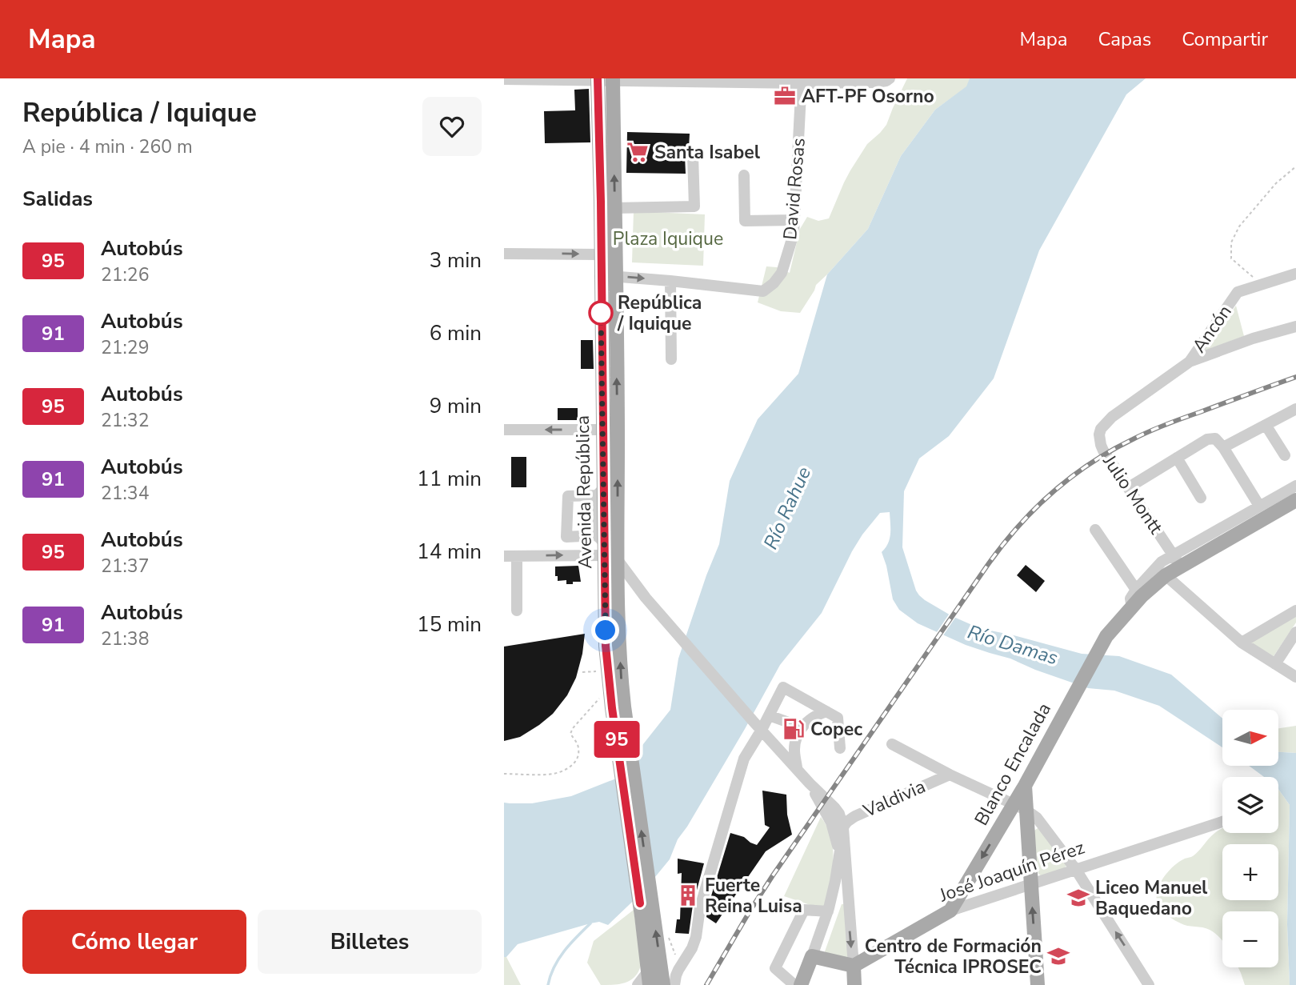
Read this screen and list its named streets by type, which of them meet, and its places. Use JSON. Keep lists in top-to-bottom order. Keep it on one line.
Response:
{"streets":{"main road":["Avenida República","Blanco Encalada","José Joaquín Pérez"],"street":["David Rosas","Ancón","Julio Montt","Valdivia"]},"crossings":[["Ancón","Julio Montt"],["Julio Montt","Blanco Encalada"],["Blanco Encalada","José Joaquín Pérez"]],"water":["Río Rahue","Río Damas"],"parks":["Plaza Iquique"],"places":{"office":["AFT-PF Osorno"],"supermarket":["Santa Isabel"],"other":["República / Iquique"],"fuel station":["Copec"],"building":["Fuerte Reina Luisa"],"school or university":["Liceo Manuel Baquedano","Centro de Formación Técnica IPROSEC"]},"lines":["bus line 95"],"north":"right","page":{"header":"Mapa","nav":["Mapa","Capas","Compartir"],"heading":[["República / Iquique","A pie · 4 min · 260 m"],"Salidas"],"on_map":"95","list":[{"mark":"95","name":"Autobús","note":"21:26","value":"3 min"},{"mark":"91","name":"Autobús","note":"21:29","value":"6 min"},{"mark":"95","name":"Autobús","note":"21:32","value":"9 min"},{"mark":"91","name":"Autobús","note":"21:34","value":"11 min"},{"mark":"95","name":"Autobús","note":"21:37","value":"14 min"},{"mark":"91","name":"Autobús","note":"21:38","value":"15 min"}],"map_buttons":["+","−"],"buttons":["Cómo llegar","Billetes"]}}
